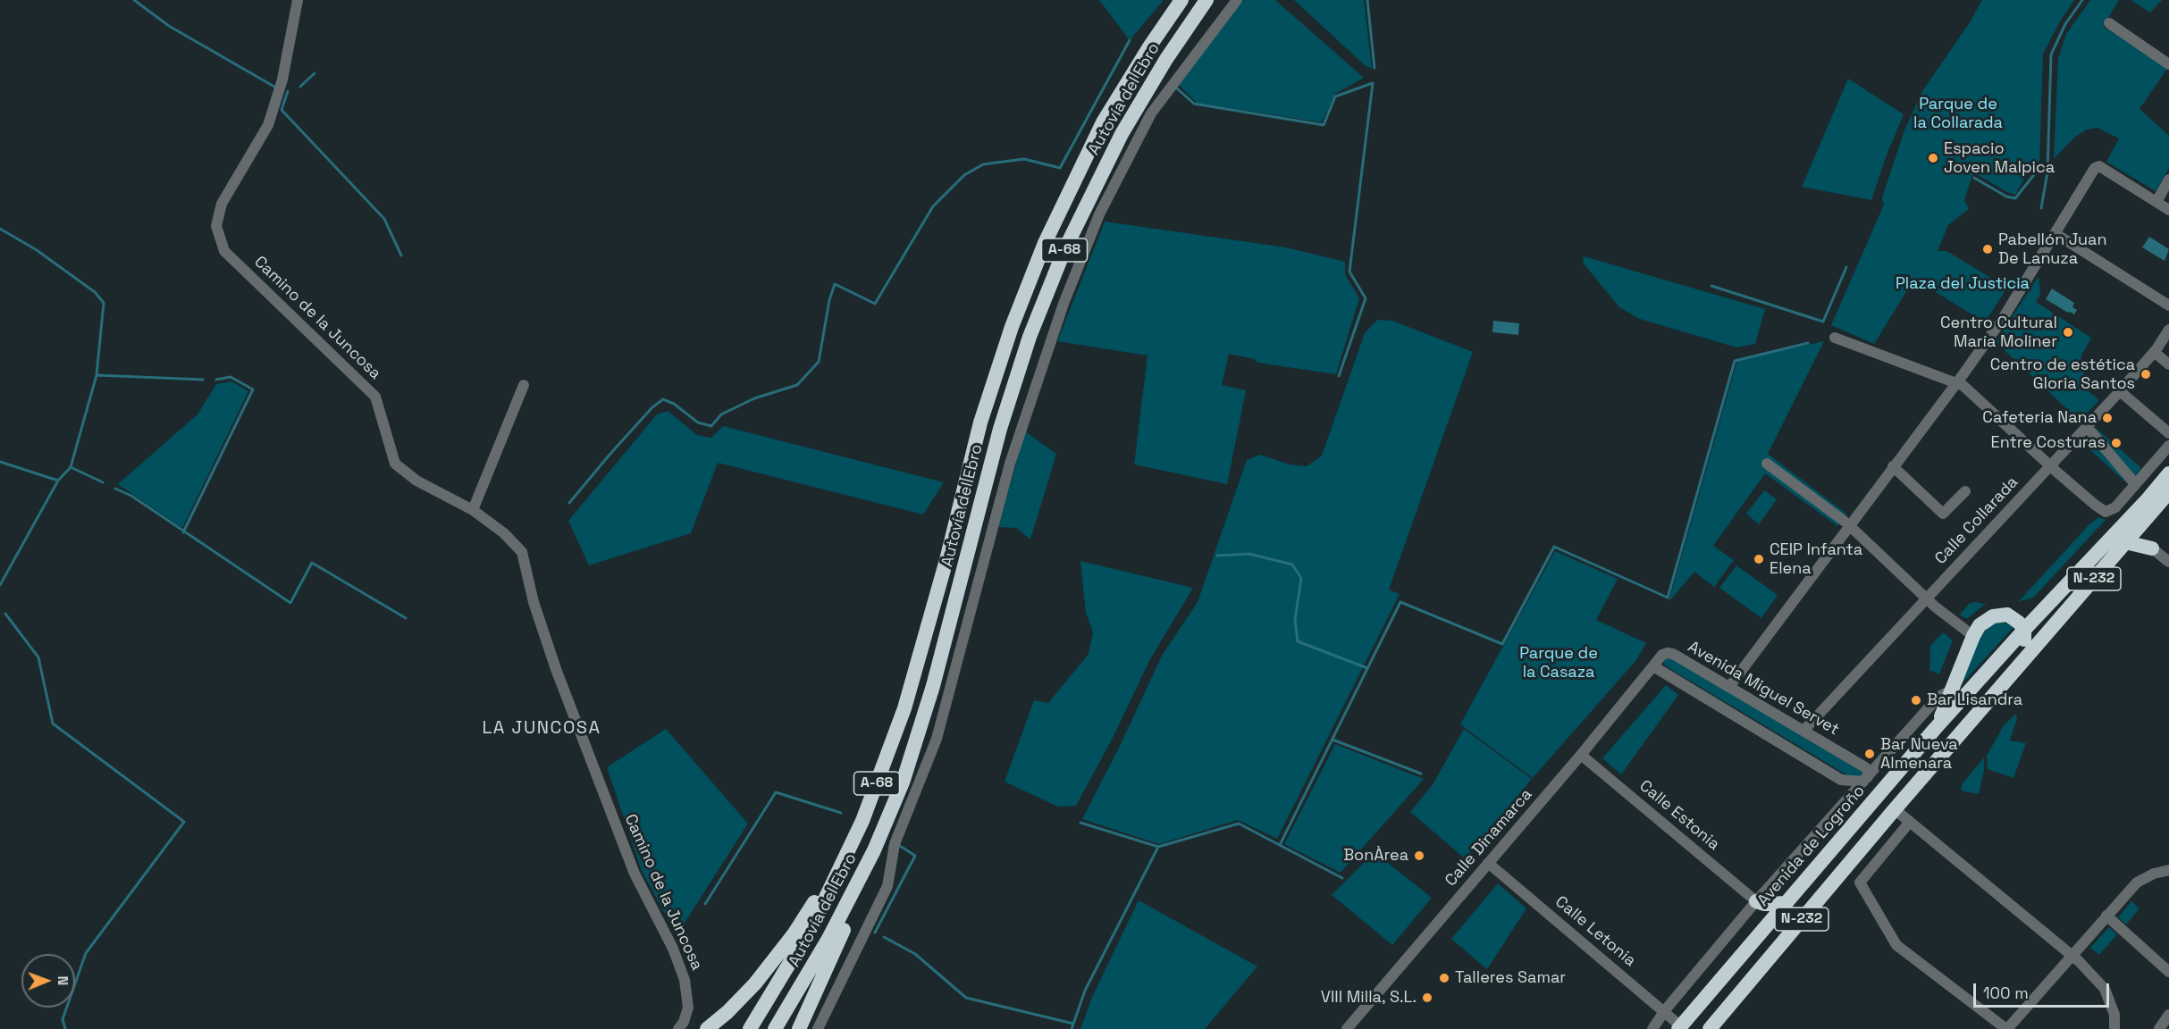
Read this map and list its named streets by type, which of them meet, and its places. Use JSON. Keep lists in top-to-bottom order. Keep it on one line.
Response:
{"streets":{"highway":["Autovía del Ebro","A-68","N-232","Avenida de Logroño"],"street":["Camino de la Juncosa","Calle Collarada","Avenida Miguel Servet","Calle Estonia","Calle Dinamarca","Calle Letonia"]},"crossings":[["Calle Collarada","Avenida Miguel Servet"],["Avenida Miguel Servet","Calle Dinamarca"],["Calle Estonia","Calle Dinamarca"],["Calle Dinamarca","Calle Letonia"],["Avenida de Logroño","Calle Letonia"]],"districts":["LA JUNCOSA"],"parks":["Parque de la Collarada","Plaza del Justicia","Parque de la Casaza"],"places":["Espacio Joven Malpica","Pabellón Juan De Lanuza","Centro Cultural María Moliner","Centro de estética Gloria Santos","Cafeteria Nana","Entre Costuras","CEIP Infanta Elena","Bar Lisandra","Bar Nueva Almenara","BonÀrea","Talleres Samar","VIII Milla, S.L."],"scale_bar":"100 m","north":"right"}
